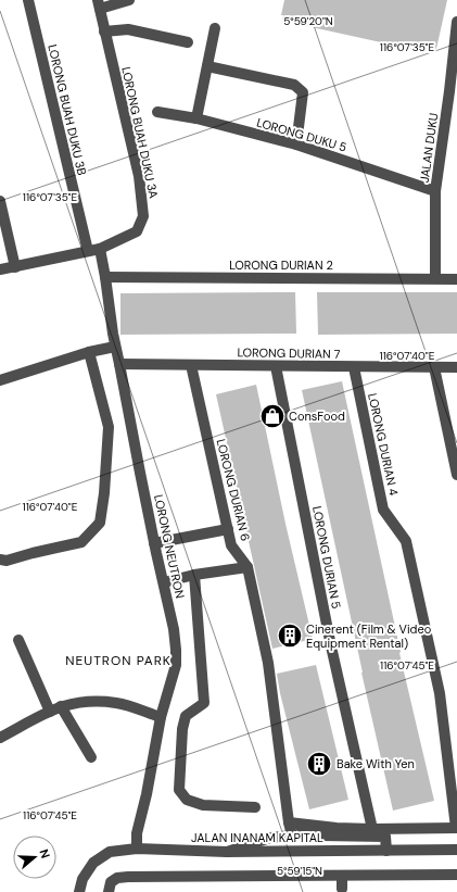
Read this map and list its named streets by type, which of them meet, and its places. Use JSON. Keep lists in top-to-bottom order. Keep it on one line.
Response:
{"streets":{"street":["LORONG BUAH DUKU 3B","LORONG BUAH DUKU 3A","LORONG DUKU 5","JALAN DUKU","LORONG DURIAN 2","LORONG DURIAN 7","LORONG DURIAN 4","LORONG DURIAN 6","LORONG NEUTRON","LORONG DURIAN 5","JALAN INANAM KAPITAL"]},"crossings":[["LORONG BUAH DUKU 3B","LORONG BUAH DUKU 3A"],["LORONG BUAH DUKU 3A","LORONG NEUTRON"],["LORONG DUKU 5","JALAN DUKU"],["JALAN DUKU","LORONG DURIAN 2"],["LORONG DURIAN 2","LORONG NEUTRON"],["LORONG DURIAN 7","LORONG DURIAN 4"],["LORONG DURIAN 7","LORONG DURIAN 6"],["LORONG DURIAN 7","LORONG NEUTRON"],["LORONG DURIAN 7","LORONG DURIAN 5"],["LORONG DURIAN 6","JALAN INANAM KAPITAL"],["LORONG NEUTRON","JALAN INANAM KAPITAL"]],"districts":["NEUTRON PARK"],"places":{"shop":["ConsFood"],"building":["Cinerent (Film & Video Equipment Rental)","Bake With Yen"]},"north":"right","coordinates":["5°59'20\"N","116°07'35\"E","116°07'40\"E","116°07'45\"E","5°59'15\"N"]}
